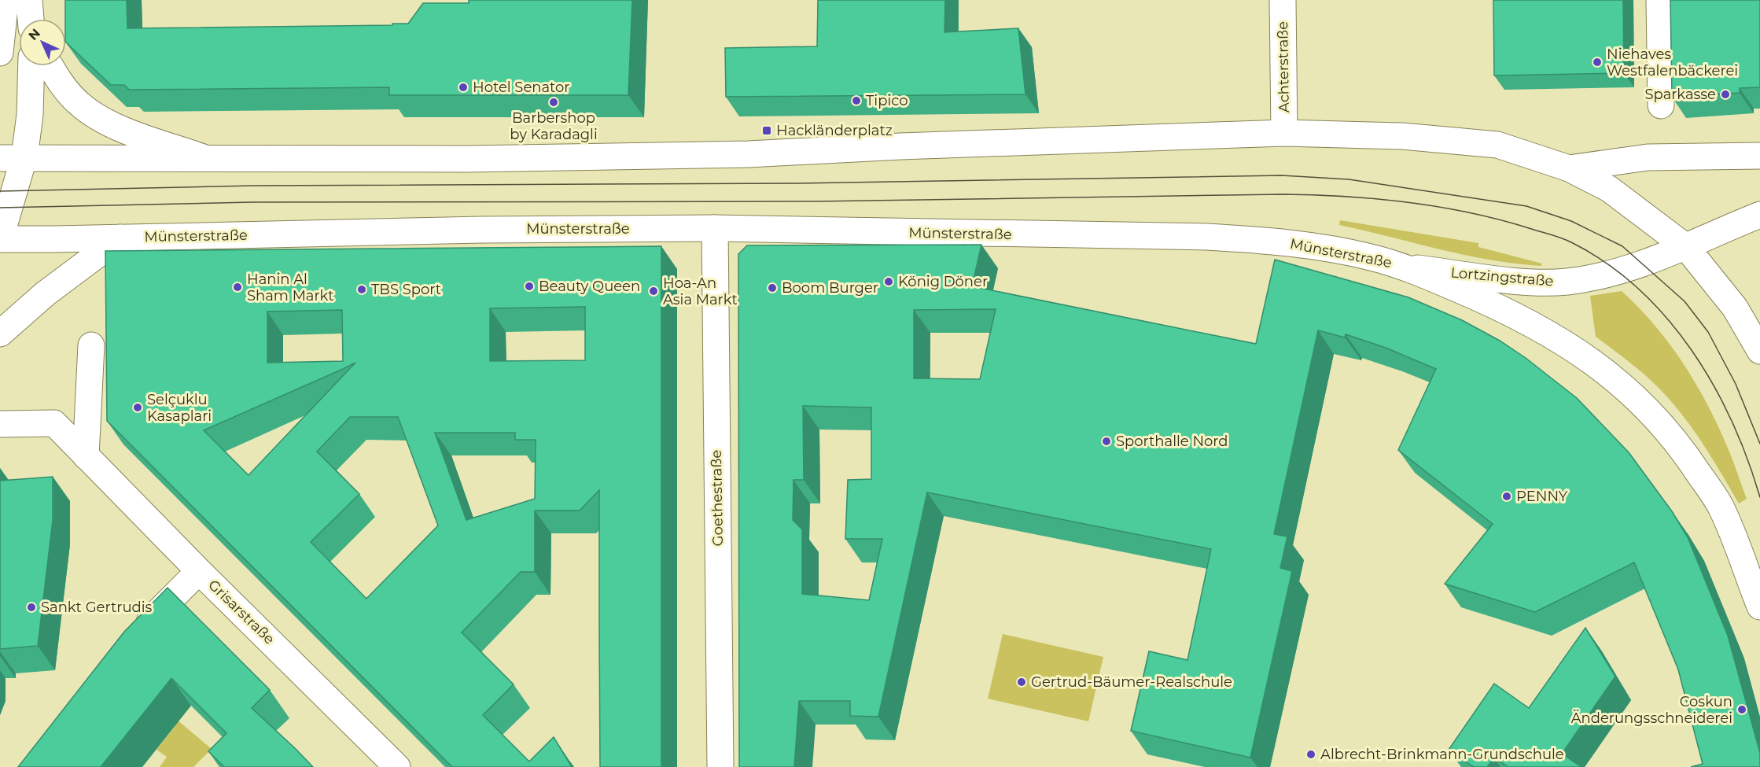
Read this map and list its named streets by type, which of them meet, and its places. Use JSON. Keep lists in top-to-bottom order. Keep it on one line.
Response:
{"streets":{"main road":["Achterstraße","Münsterstraße","Lortzingstraße","Goethestraße","Grisarstraße"]},"crossings":[["Münsterstraße","Lortzingstraße"],["Münsterstraße","Goethestraße"]],"places":{"other":["Niehaves Westfalenbäckerei","Hotel Senator","Sparkasse","Tipico","Barbershop by Karadagli","König Döner","Beauty Queen","Hanin Al Sham Markt","Boom Burger","TBS Sport","Hoa-An Asia Markt","Selçuklu Kasaplari","Sporthalle Nord","PENNY","Sankt Gertrudis","Gertrud-Bäumer-Realschule","Coskun Änderungsschneiderei","Albrecht-Brinkmann-Grundschule"],"transit":["Hackländerplatz"]},"north":"top left"}
